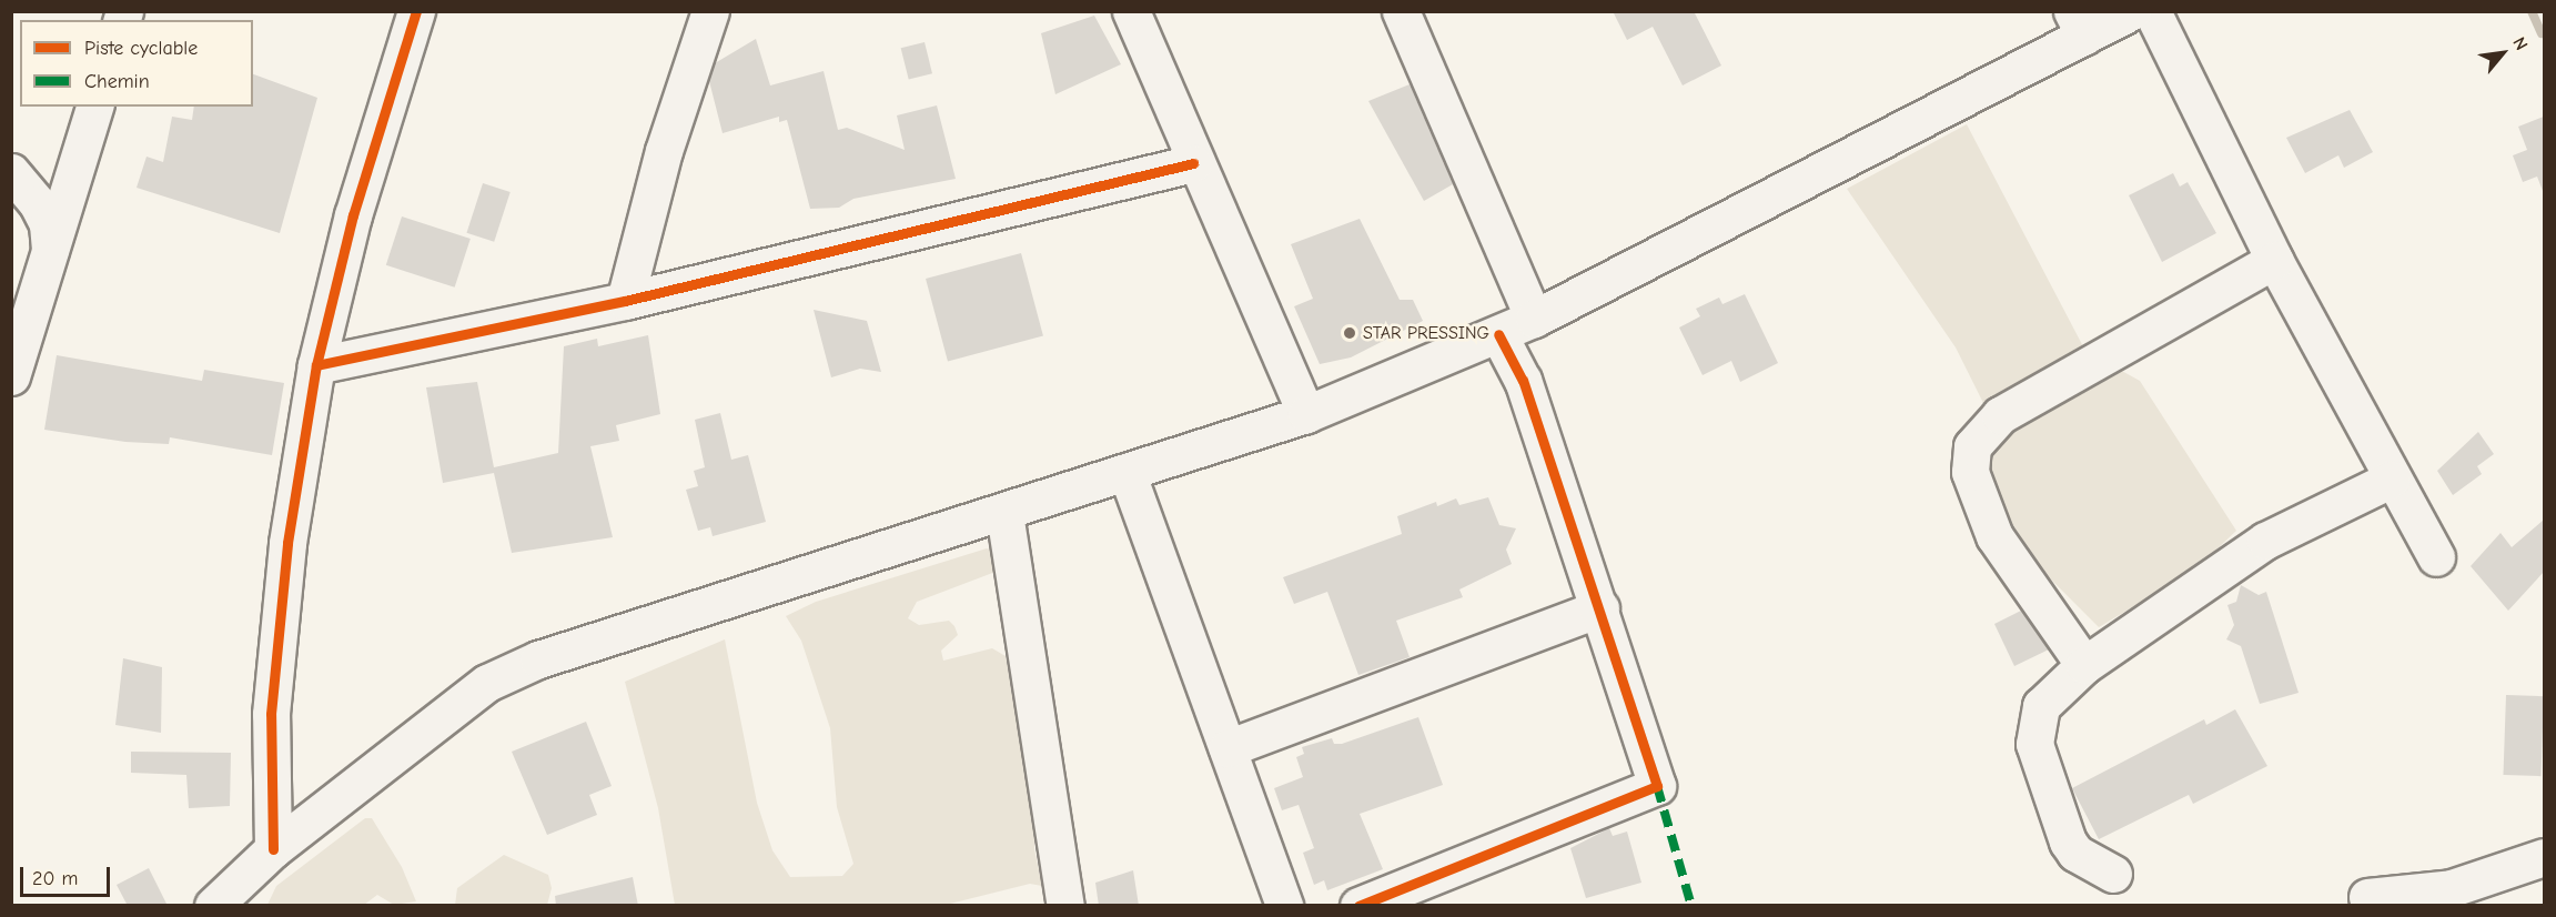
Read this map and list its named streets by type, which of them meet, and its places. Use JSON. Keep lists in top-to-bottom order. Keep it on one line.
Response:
{"places":["STAR PRESSING"],"legend":["Piste cyclable","Chemin"],"scale_bar":"20 m","north":"top right"}
